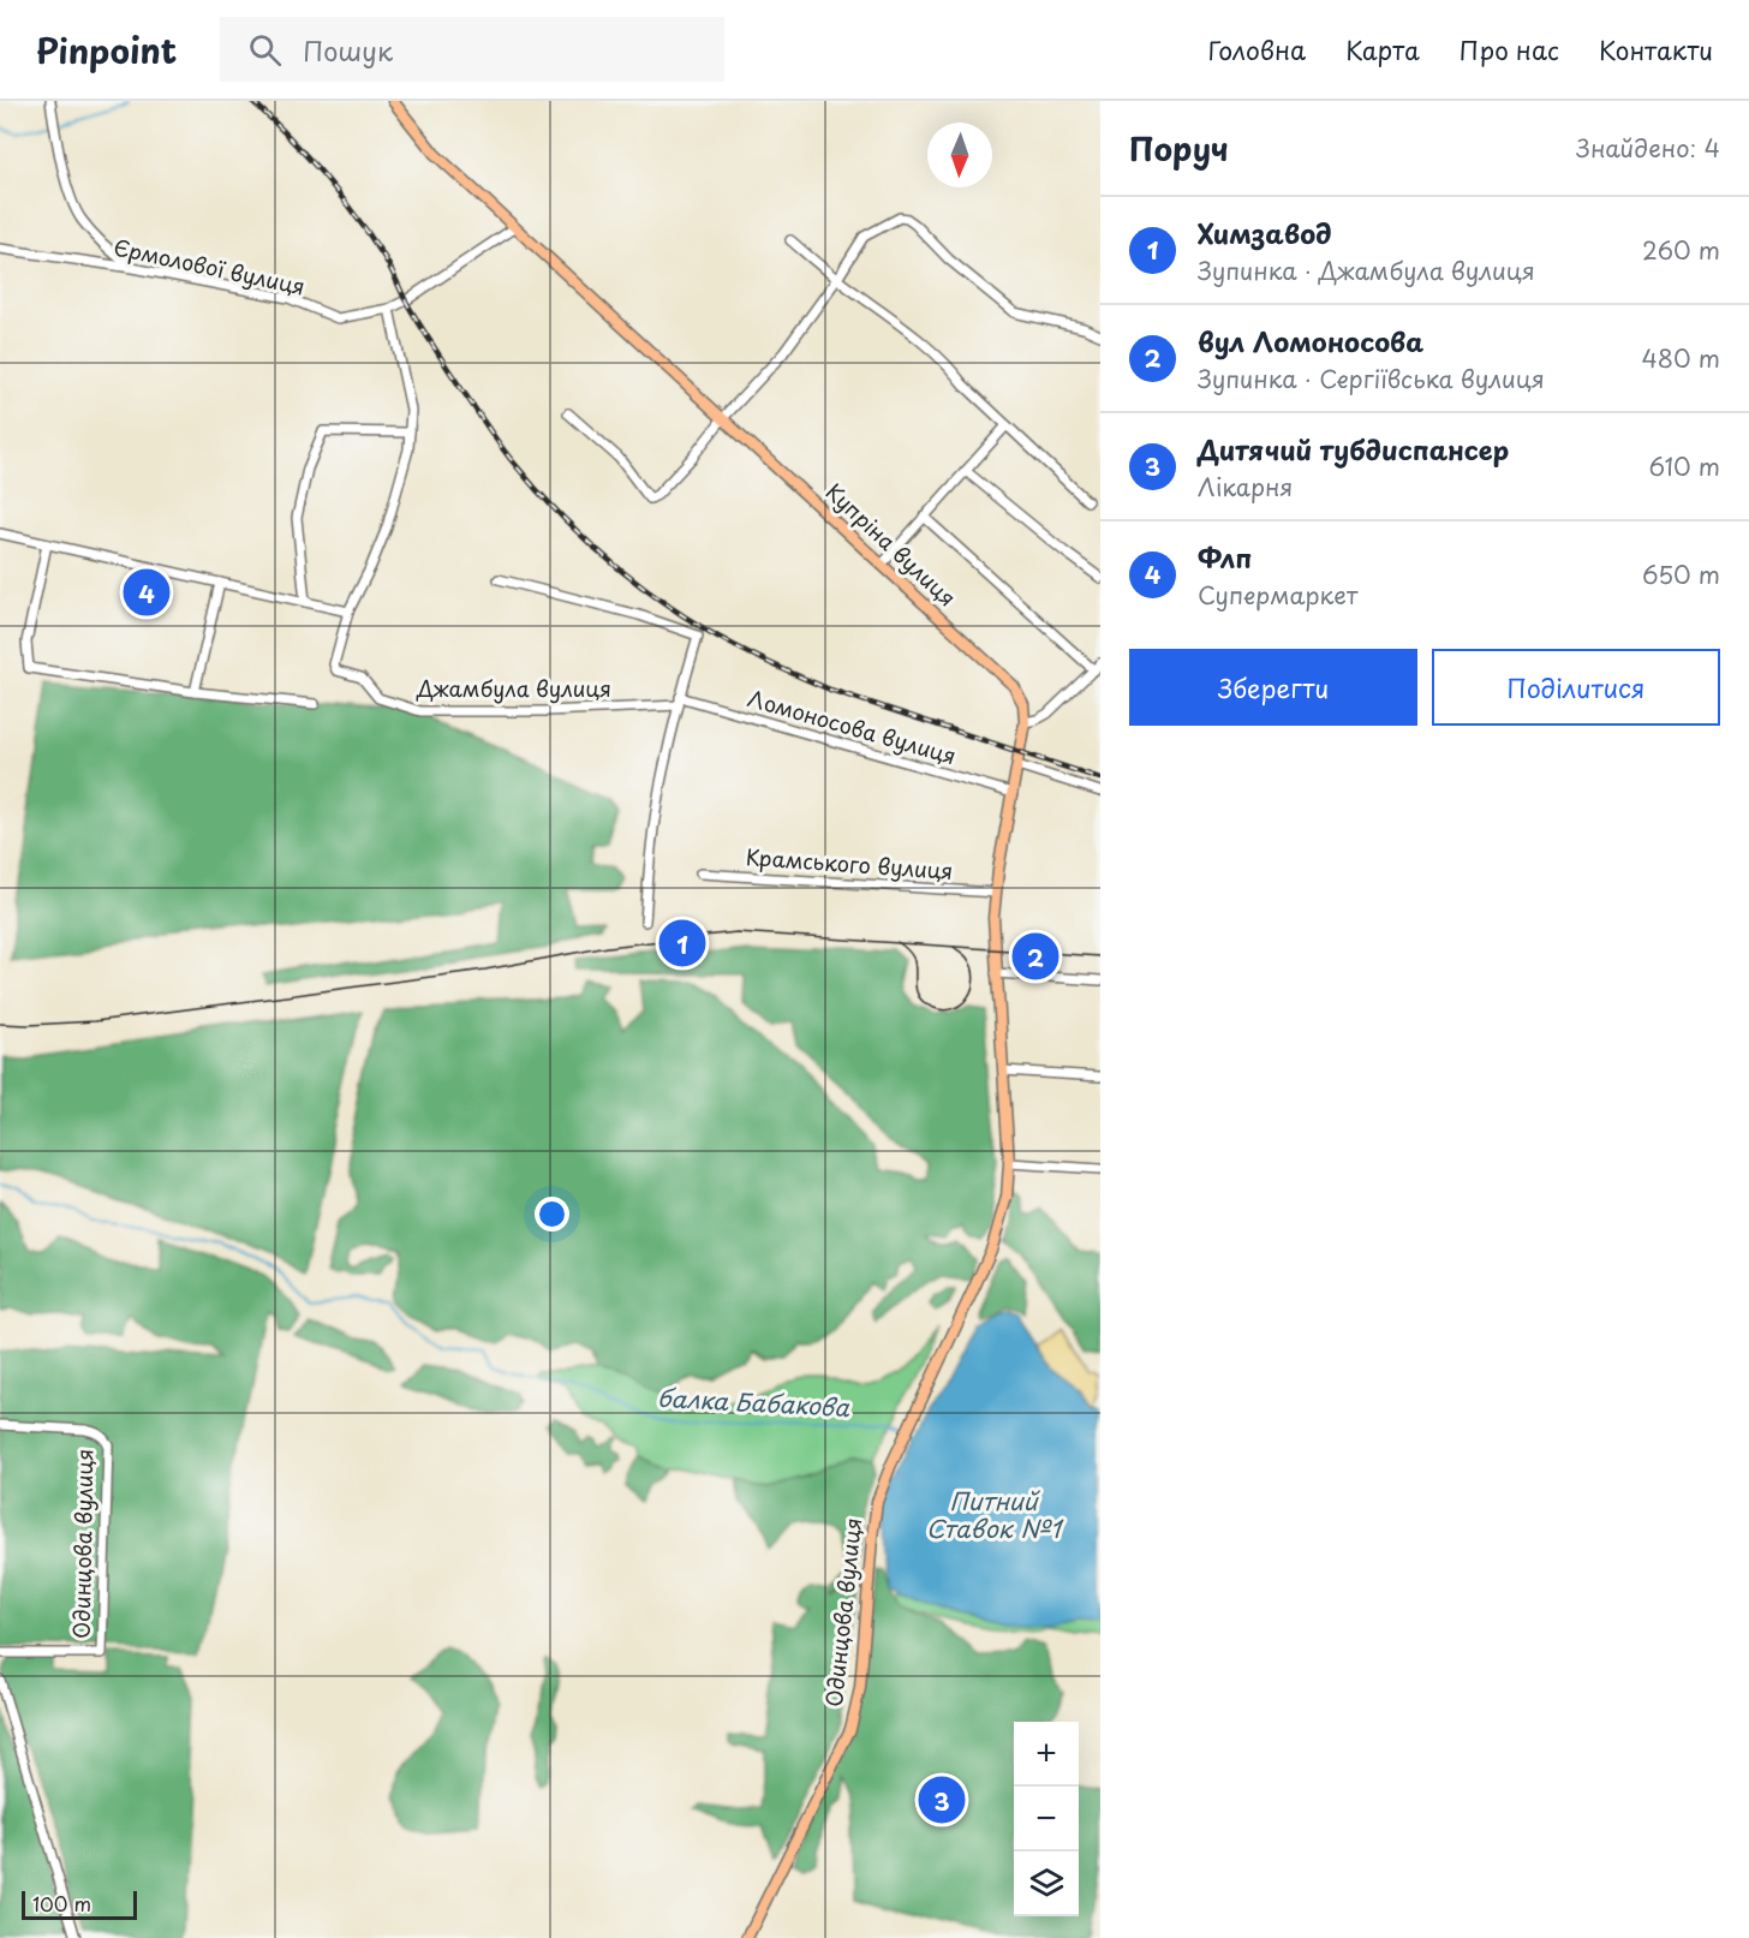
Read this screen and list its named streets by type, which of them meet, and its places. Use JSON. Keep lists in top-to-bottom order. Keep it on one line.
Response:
{"streets":{"main road":["Купріна вулиця","Одинцова вулиця"],"street":["Єрмолової вулиця","Джамбула вулиця","Ломоносова вулиця","Крамського вулиця"]},"crossings":[["Єрмолової вулиця","Купріна вулиця"],["Купріна вулиця","Ломоносова вулиця"],["Купріна вулиця","Крамського вулиця"],["Купріна вулиця","Одинцова вулиця"],["Джамбула вулиця","Ломоносова вулиця"]],"water":["балка Бабакова","Питний Ставок №1"],"scale_bar":"100 m","north":"bottom","page":{"header":"Pinpoint","search":"Пошук","nav":["Головна","Карта","Про нас","Контакти"],"heading":["Поруч","Знайдено: 4"],"list":[{"mark":"1","name":"Химзавод","note":"Зупинка · Джамбула вулиця","value":"260 m"},{"mark":"2","name":"вул Ломоносова","note":"Зупинка · Сергіївська вулиця","value":"480 m"},{"mark":"3","name":"Дитячий тубдиспансер","note":"Лікарня","value":"610 m"},{"mark":"4","name":"Флп","note":"Супермаркет","value":"650 m"}],"pins":["4","1","2","3"],"buttons":["Зберегти","Поділитися"],"map_buttons":["+","−"],"scale":"100 m"}}
